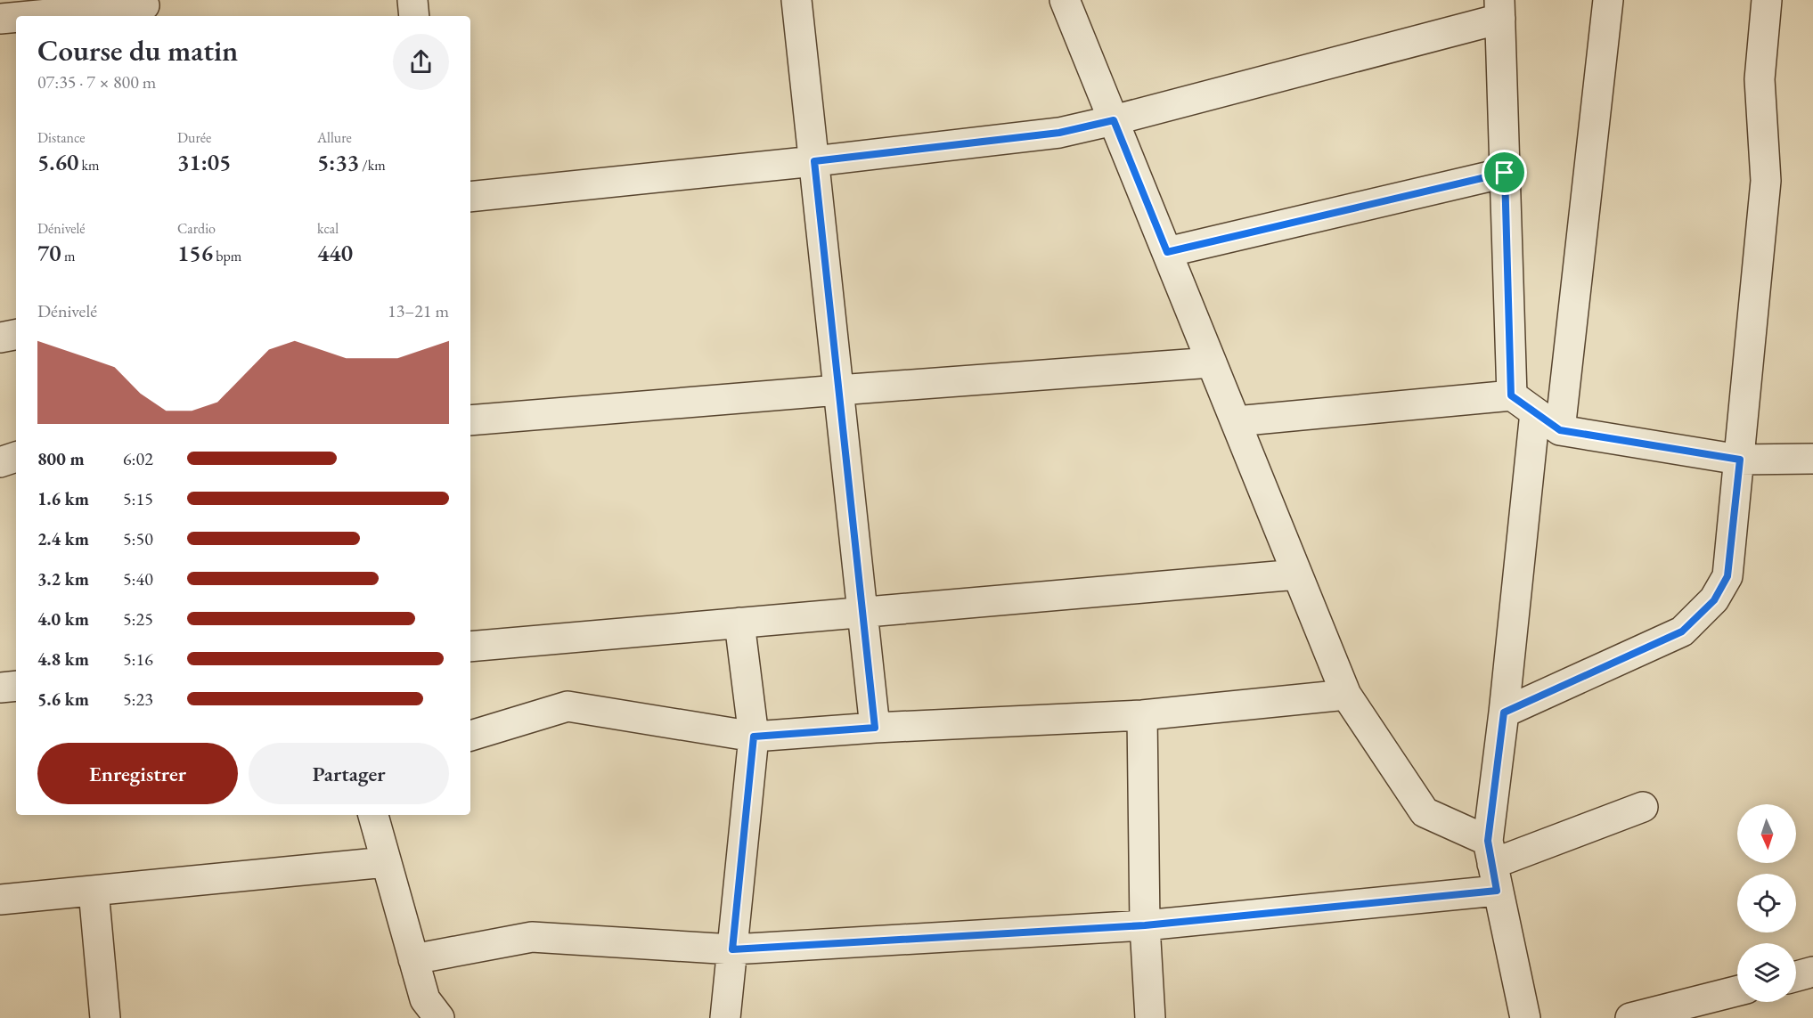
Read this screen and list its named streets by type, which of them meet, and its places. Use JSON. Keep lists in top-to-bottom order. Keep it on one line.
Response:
{"north":"bottom","page":{"heading":["Course du matin","07:35 · 7 × 800 m"],"stats":[["Distance","5.60 km"],["Durée","31:05"],["Allure","5:33 /km"],["Dénivelé","70 m"],["Cardio","156 bpm"],["kcal","440"]],"chart":["Dénivelé","13–21 m"],"list":[{"name":"800 m","note":"6:02"},{"name":"1.6 km","note":"5:15"},{"name":"2.4 km","note":"5:50"},{"name":"3.2 km","note":"5:40"},{"name":"4.0 km","note":"5:25"},{"name":"4.8 km","note":"5:16"},{"name":"5.6 km","note":"5:23"}],"buttons":["Enregistrer","Partager"]}}
